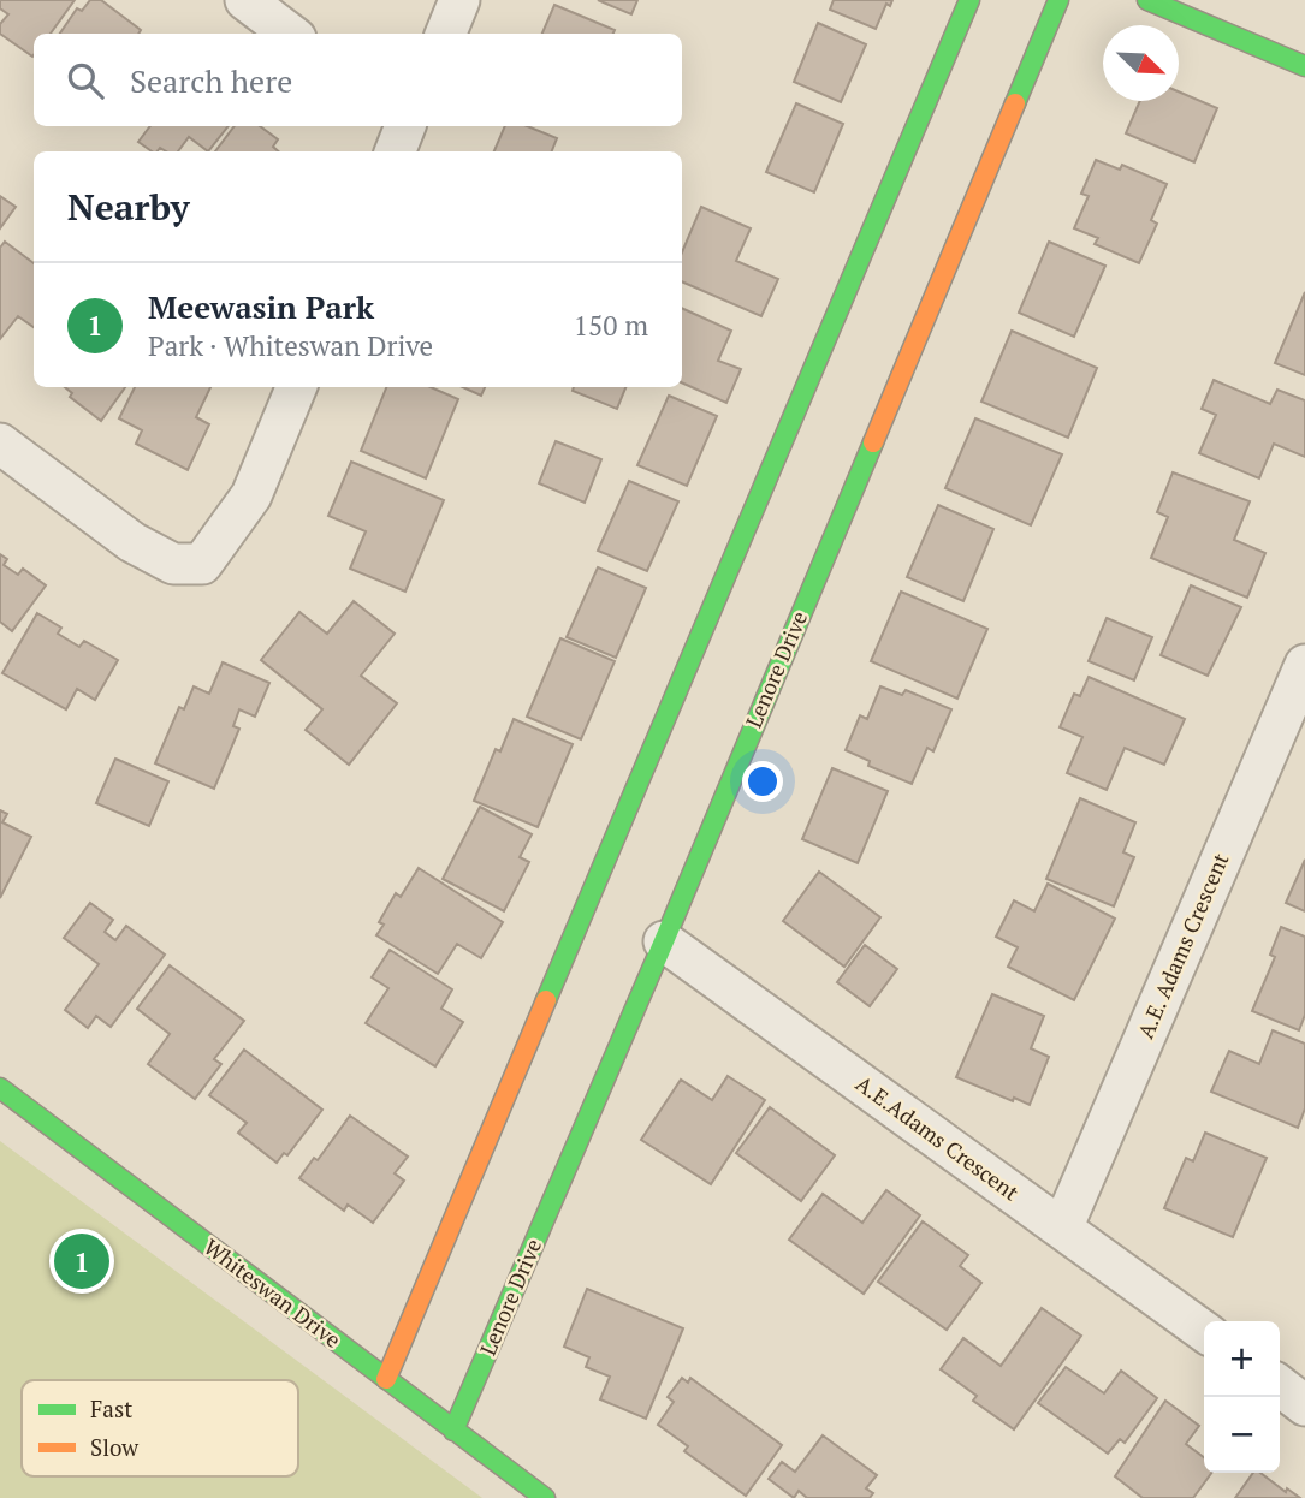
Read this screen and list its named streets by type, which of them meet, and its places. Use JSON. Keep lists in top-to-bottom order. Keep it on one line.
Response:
{"streets":{"main road":["Lenore Drive","Whiteswan Drive"],"street":["A.E. Adams Crescent","A.E.Adams Crescent"]},"crossings":[["Lenore Drive","A.E.Adams Crescent"],["Lenore Drive","Whiteswan Drive"],["A.E. Adams Crescent","A.E.Adams Crescent"]],"legend":["Fast","Slow"],"north":"bottom right","page":{"search":"Search here","heading":"Nearby","list":[{"mark":"1","name":"Meewasin Park","note":"Park · Whiteswan Drive","value":"150 m"}],"pins":"1","map_buttons":["+","−"]}}
